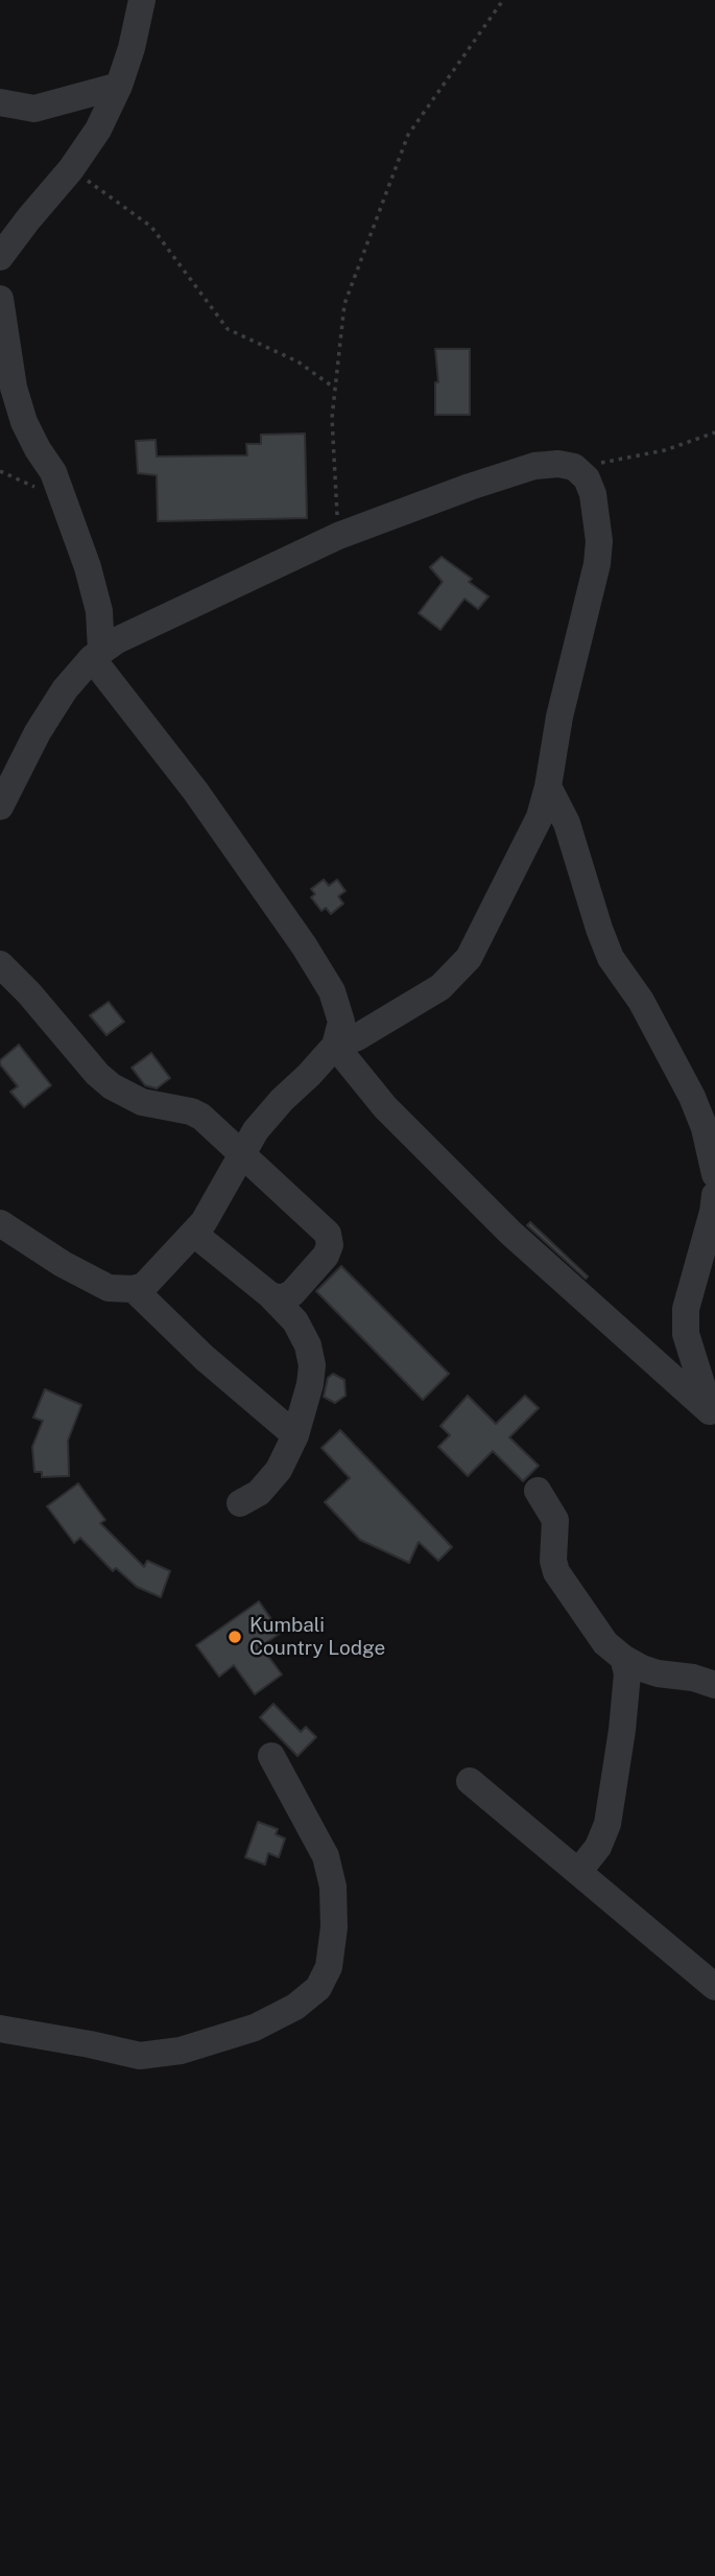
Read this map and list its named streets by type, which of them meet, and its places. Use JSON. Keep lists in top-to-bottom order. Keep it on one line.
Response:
{"places":["Kumbali Country Lodge"]}
